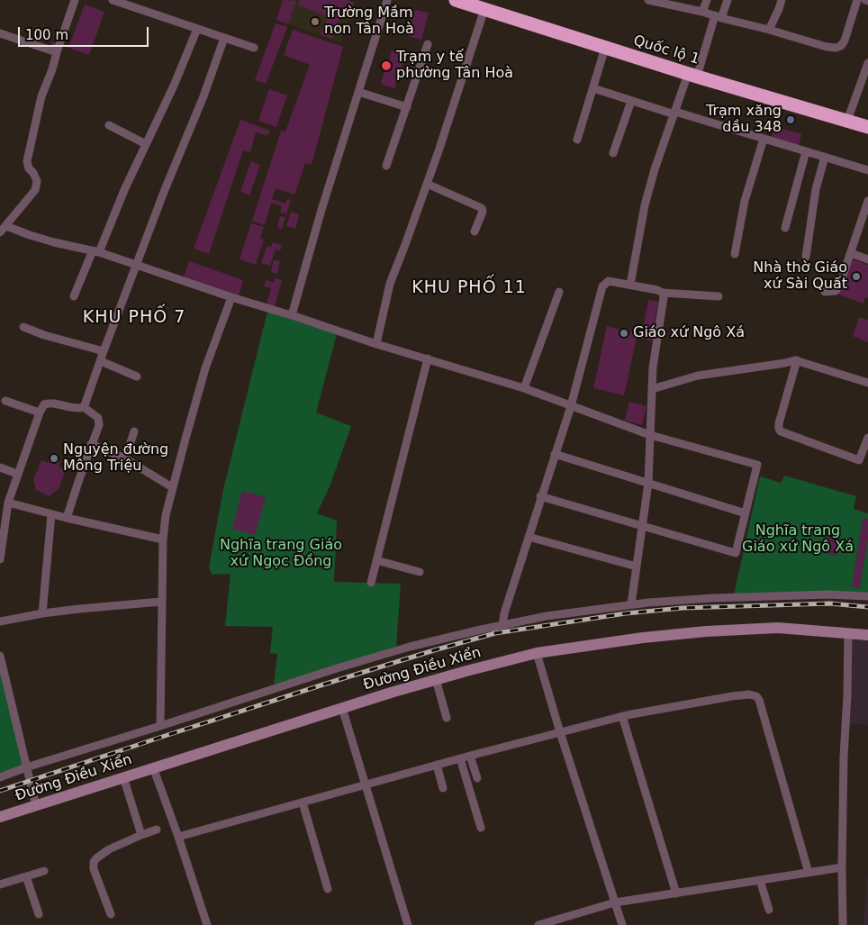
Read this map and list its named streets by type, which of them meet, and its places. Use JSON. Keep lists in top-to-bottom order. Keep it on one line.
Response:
{"streets":{"highway":["Quốc lộ 1"],"street":["Đường Điều Xiển"]},"districts":["KHU PHỐ 11","KHU PHỐ 7"],"parks":["Nghĩa trang Giáo xứ Ngô Xá","Nghĩa trang Giáo xứ Ngọc Đồng"],"places":["Trường Mầm non Tân Hoà","Trạm y tế phường Tân Hoà","Trạm xăng dầu 348","Nhà thờ Giáo xứ Sài Quất","Giáo xứ Ngô Xá","Nguyện đường Mông Triệu"],"scale_bar":"100 m"}
